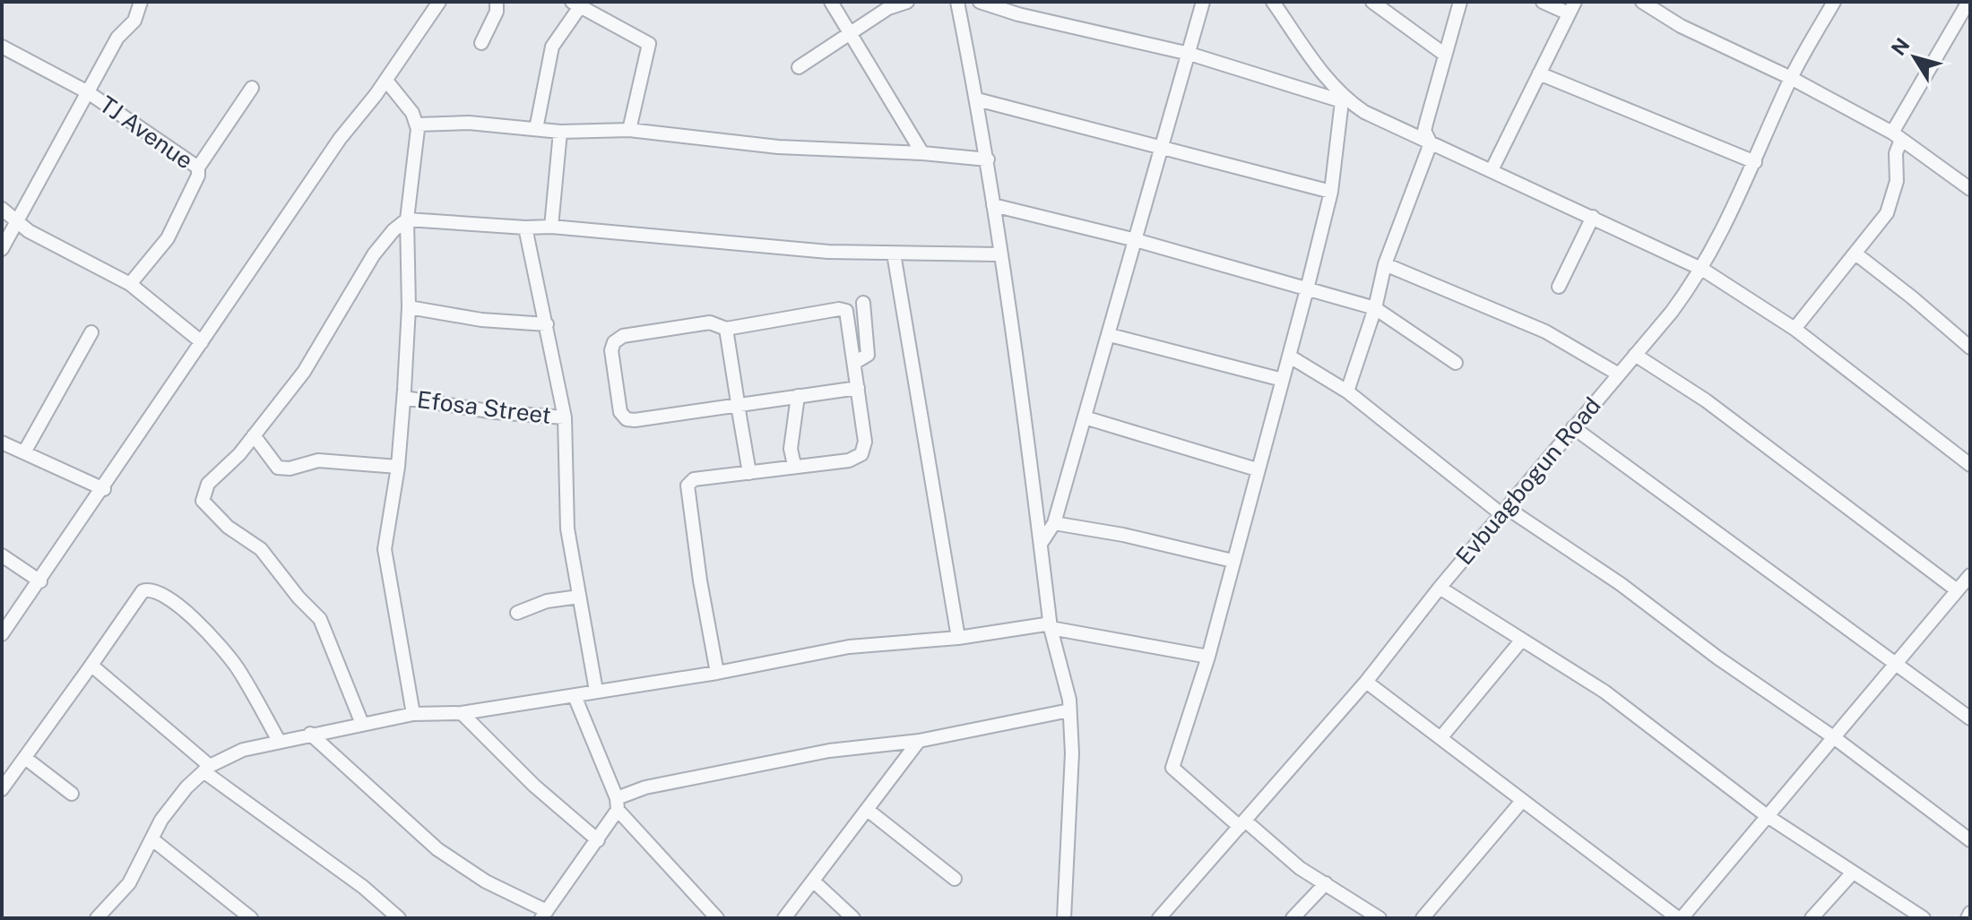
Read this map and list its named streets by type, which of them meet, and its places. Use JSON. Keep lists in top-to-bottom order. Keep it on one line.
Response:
{"streets":{"street":["TJ Avenue","Efosa Street","Evbuagbogun Road"]},"north":"top left"}
